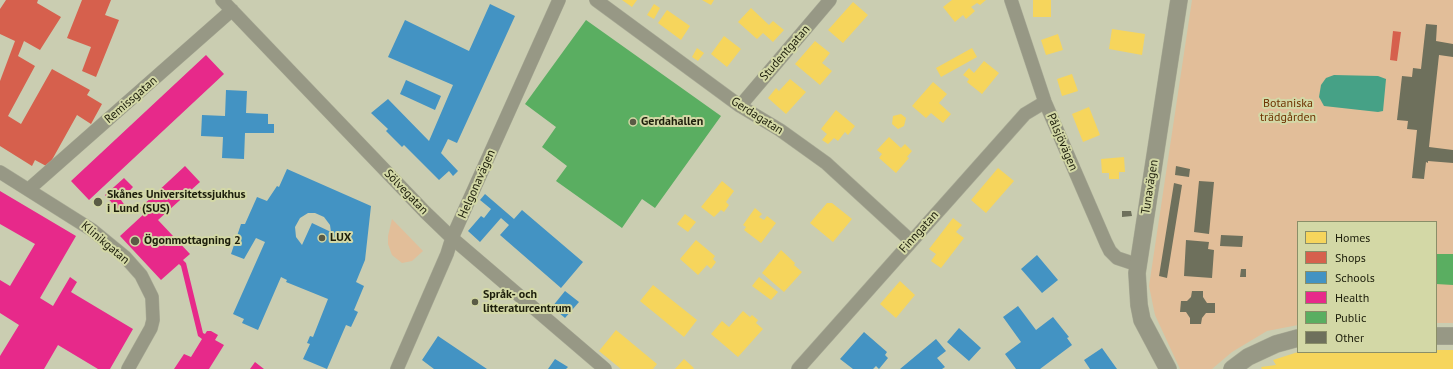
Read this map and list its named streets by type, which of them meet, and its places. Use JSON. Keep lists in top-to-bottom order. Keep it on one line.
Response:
{"streets":{"street":["Studentgatan","Remissgatan","Gerdagatan","Pålsjövägen","Helgonavägen","Tunavägen","Sölvegatan","Finngatan","Klinikgatan"]},"crossings":[["Studentgatan","Gerdagatan"],["Remissgatan","Sölvegatan"],["Remissgatan","Klinikgatan"],["Gerdagatan","Finngatan"],["Pålsjövägen","Tunavägen"],["Pålsjövägen","Finngatan"],["Helgonavägen","Sölvegatan"]],"parks":["Botaniska trädgården"],"places":["Gerdahallen","Skånes Universitetssjukhus i Lund (SUS)","LUX","Ögonmottagning 2","Språk- och litteraturcentrum"],"legend":["Homes","Shops","Schools","Health","Public","Other"]}
